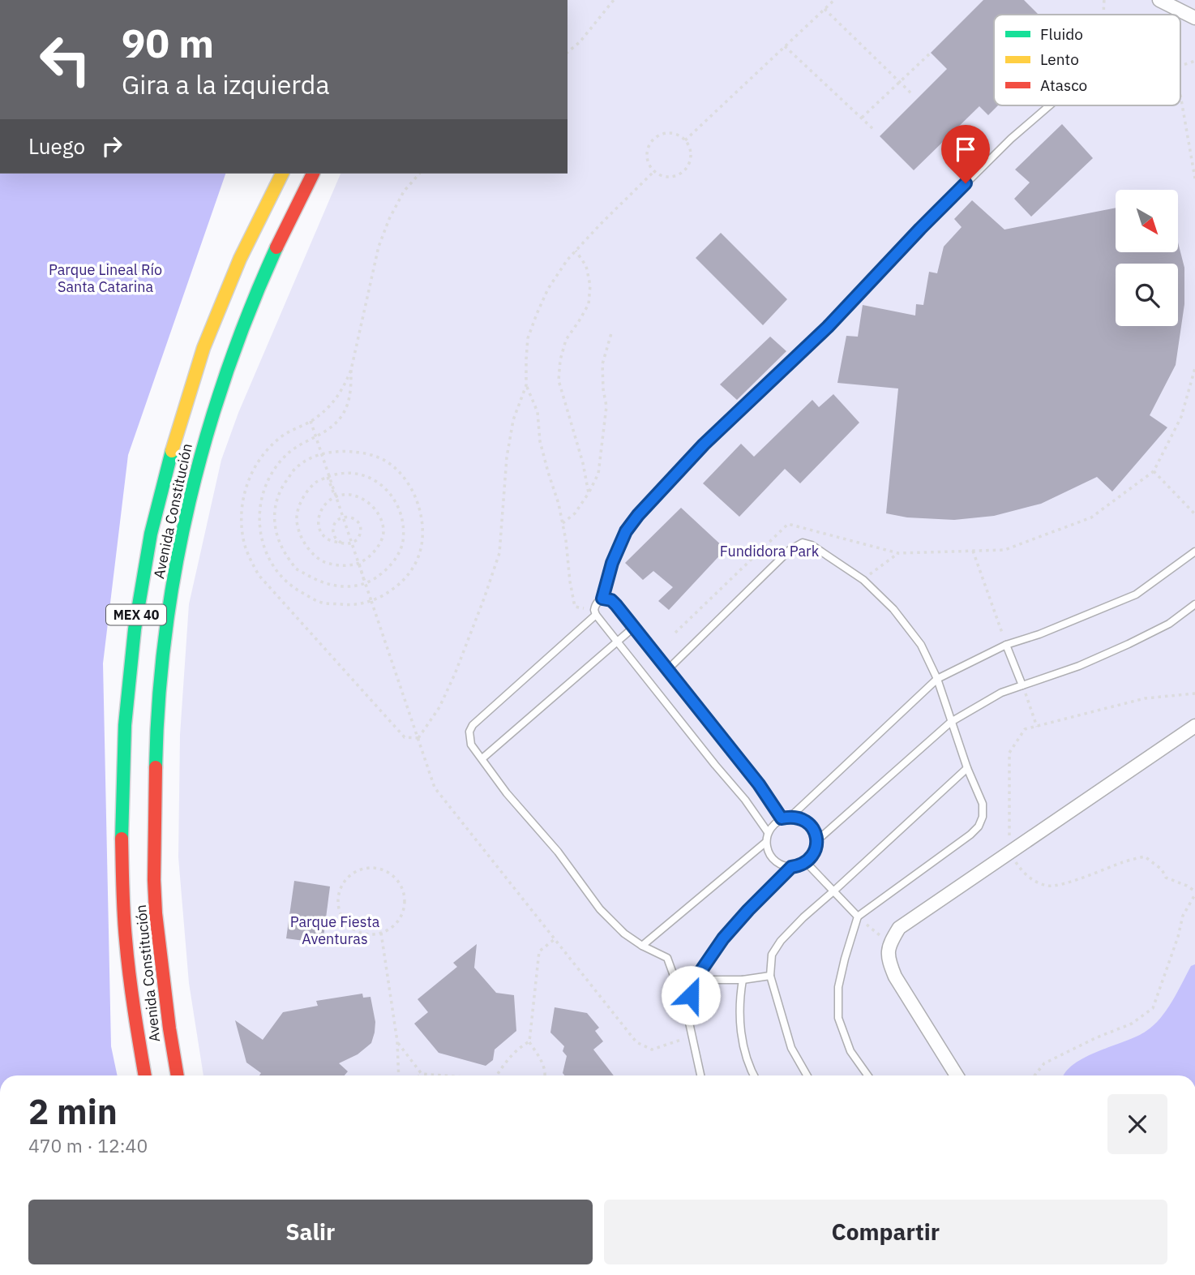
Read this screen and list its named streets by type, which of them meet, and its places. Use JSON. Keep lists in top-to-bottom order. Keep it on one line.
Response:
{"streets":{"highway":["Avenida Constitución","MEX 40"]},"parks":["Parque Lineal Río Santa Catarina","Fundidora Park","Parque Fiesta Aventuras"],"legend":["Fluido","Lento","Atasco"],"north":"bottom right","page":{"turn":["90 m","Gira a la izquierda"],"then":"Luego","heading":["2 min","470 m · 12:40"],"buttons":["Salir","Compartir"]}}
